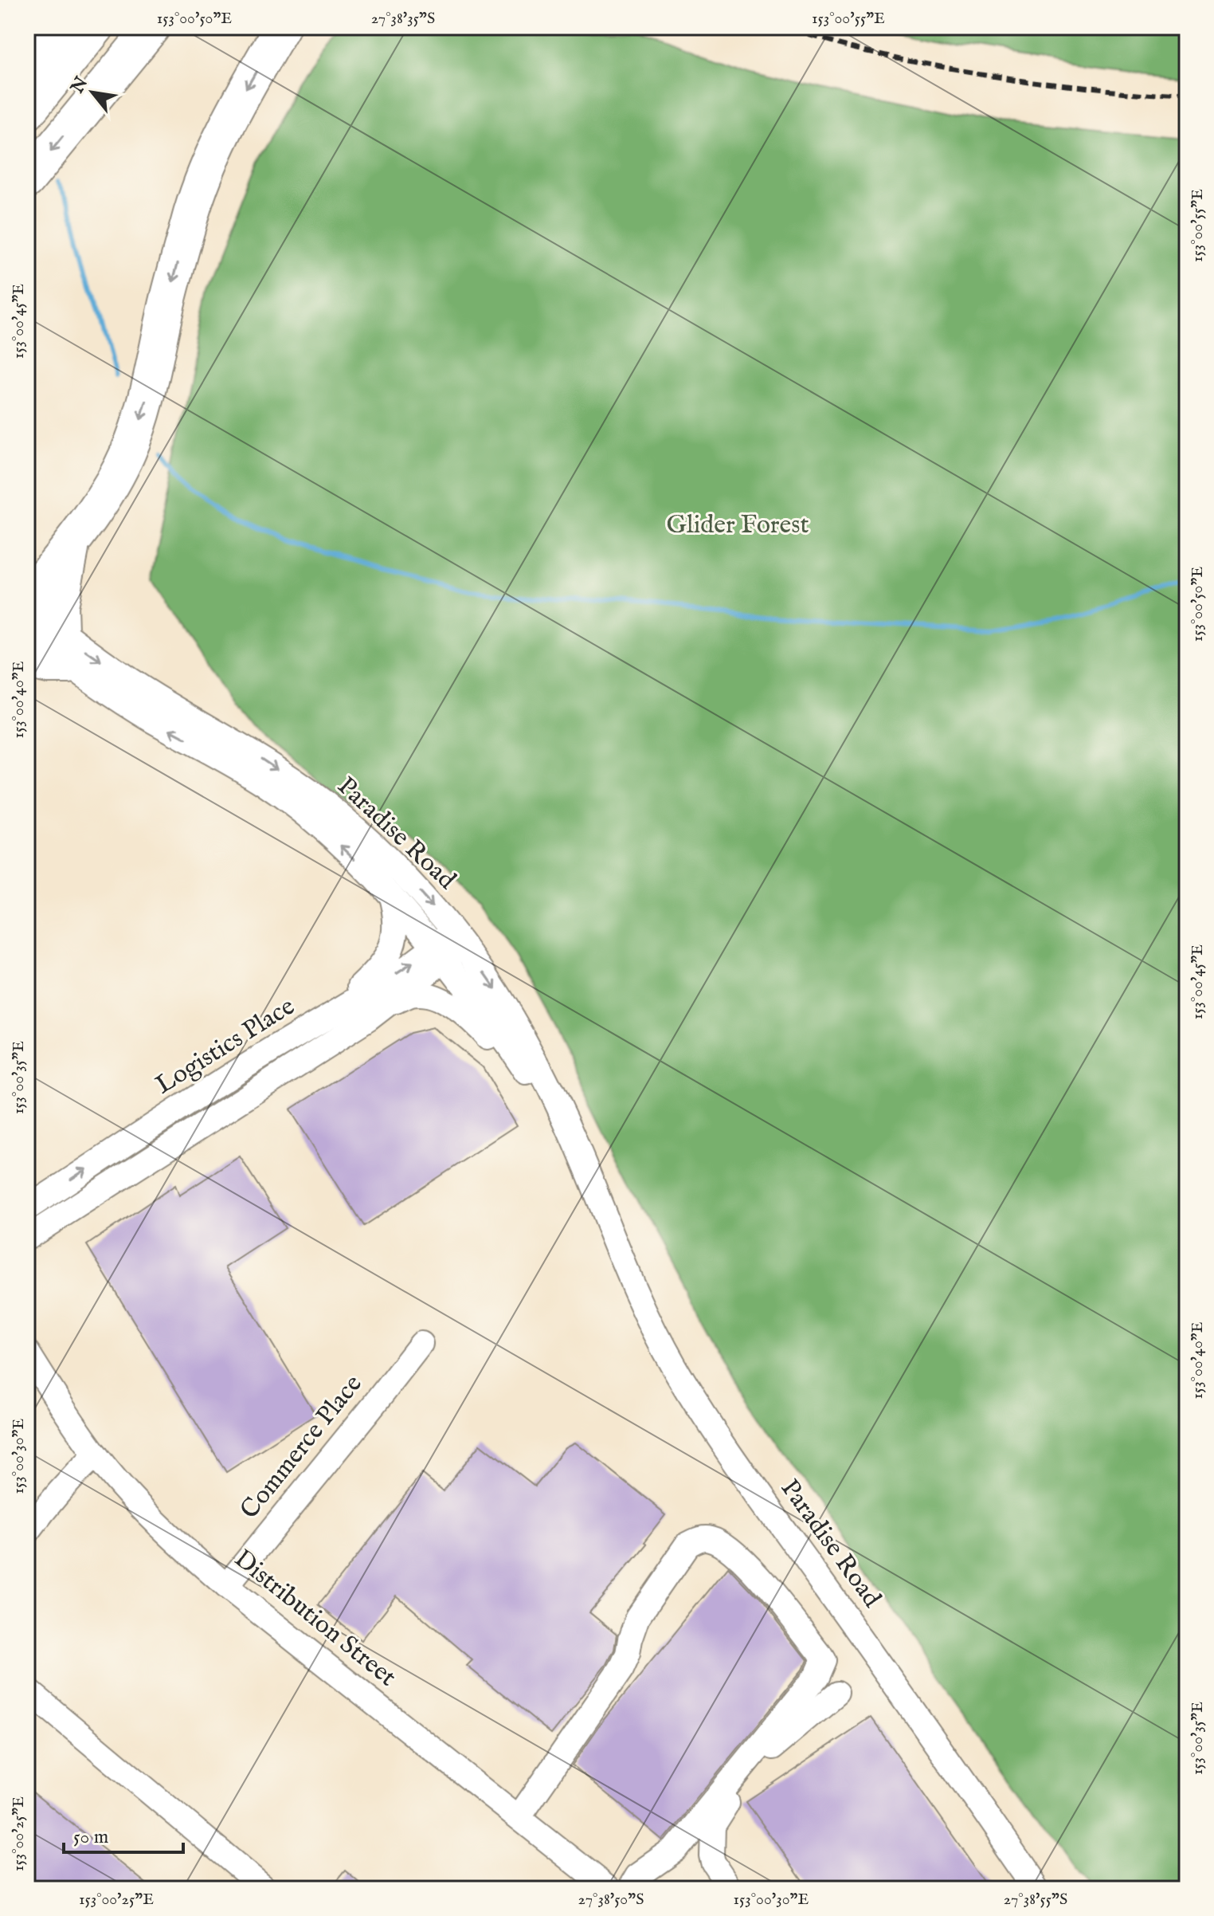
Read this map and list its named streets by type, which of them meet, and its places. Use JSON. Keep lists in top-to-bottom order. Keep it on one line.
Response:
{"streets":{"street":["Paradise Road","Logistics Place","Commerce Place","Distribution Street"]},"crossings":[["Paradise Road","Logistics Place"],["Commerce Place","Distribution Street"]],"parks":["Glider Forest"],"scale_bar":"50 m","north":"top left","coordinates":["153°00'50\"E","27°38'35\"S","153°00'55\"E","153°00'45\"E","153°00'40\"E","153°00'35\"E","153°00'30\"E","153°00'25\"E","27°38'50\"S","27°38'55\"S"]}
